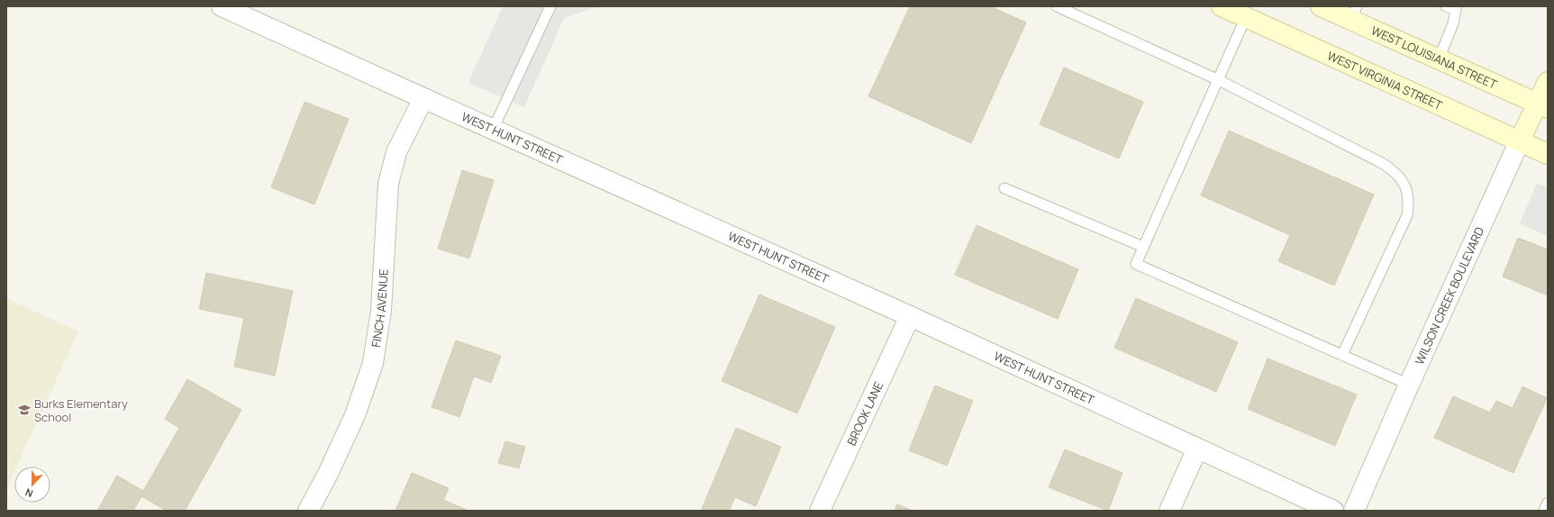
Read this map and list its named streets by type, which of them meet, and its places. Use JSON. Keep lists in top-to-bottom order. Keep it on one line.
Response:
{"streets":{"main road":["WEST LOUISIANA STREET","WEST VIRGINIA STREET","WILSON CREEK BOULEVARD"],"street":["WEST HUNT STREET","FINCH AVENUE","BROOK LANE"]},"crossings":[["WEST LOUISIANA STREET","WILSON CREEK BOULEVARD"],["WEST VIRGINIA STREET","WILSON CREEK BOULEVARD"],["WEST HUNT STREET","FINCH AVENUE"],["WEST HUNT STREET","BROOK LANE"]],"places":{"school or university":["Burks Elementary School"]},"north":"bottom"}
